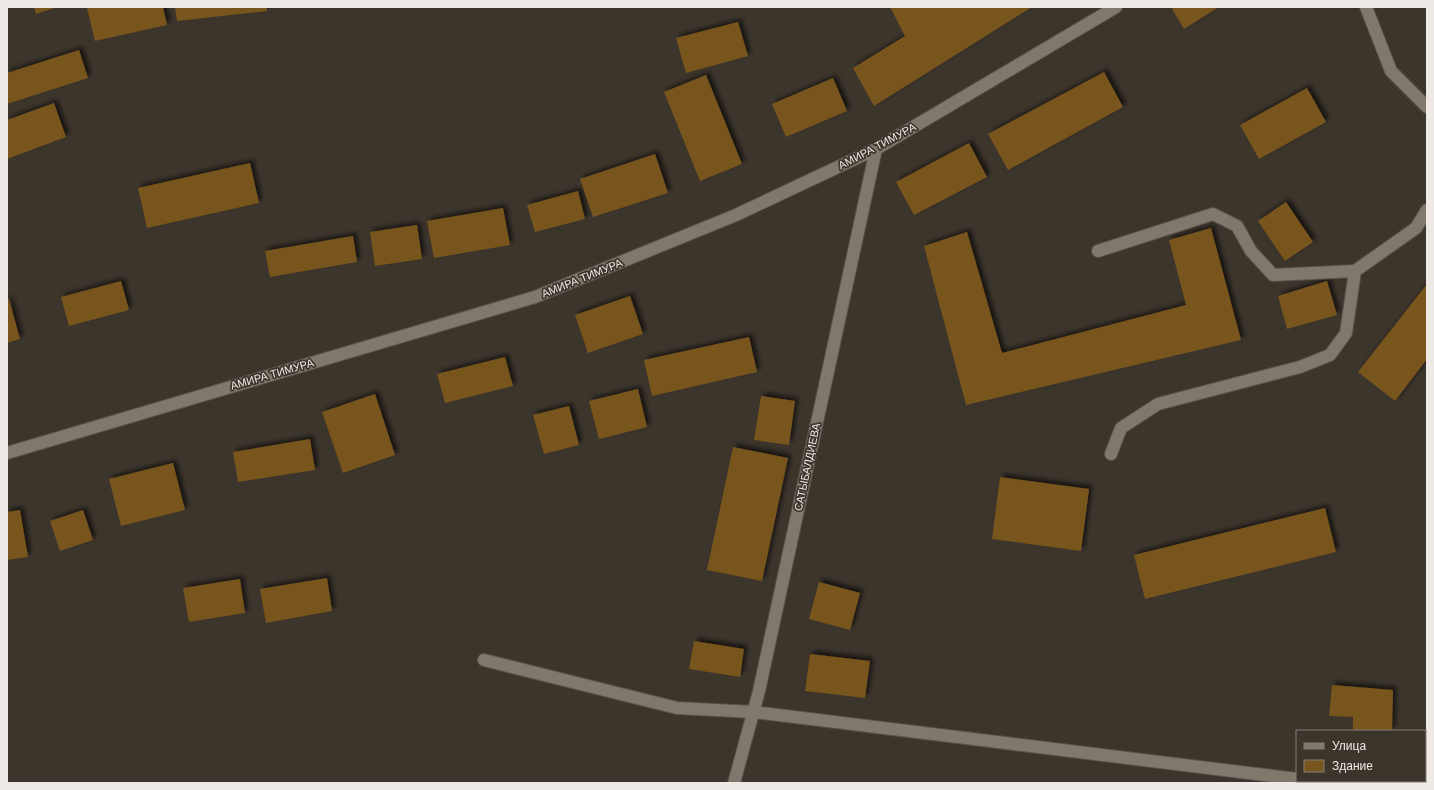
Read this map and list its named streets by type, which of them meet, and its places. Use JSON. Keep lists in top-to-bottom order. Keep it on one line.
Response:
{"streets":{"street":["АМИРА ТИМУРА","САТЫБАЛДИЕВА"]},"crossings":[["АМИРА ТИМУРА","САТЫБАЛДИЕВА"]],"legend":["Улица","Здание"]}
